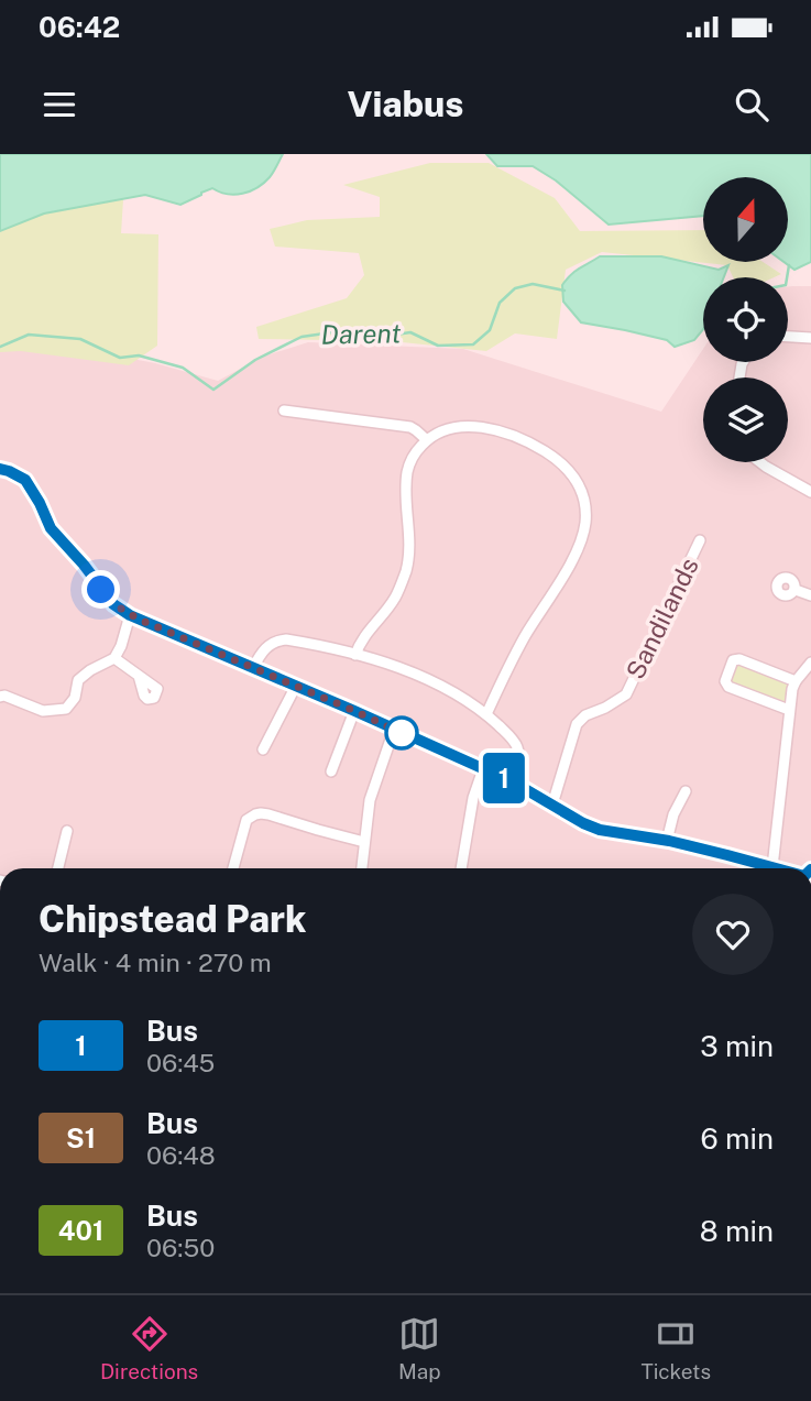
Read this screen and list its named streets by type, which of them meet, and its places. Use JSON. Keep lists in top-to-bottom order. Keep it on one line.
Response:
{"streets":{"street":["Sandilands"]},"water":["Darent"],"lines":["bus line 1"],"north":"top","page":{"status":"06:42","header":"Viabus","on_map":"1","heading":["Chipstead Park","Walk · 4 min · 270 m"],"list":[{"mark":"1","name":"Bus","note":"06:45","value":"3 min"},{"mark":"S1","name":"Bus","note":"06:48","value":"6 min"},{"mark":"401","name":"Bus","note":"06:50","value":"8 min"}],"tabs":["Directions","Map","Tickets"]}}
